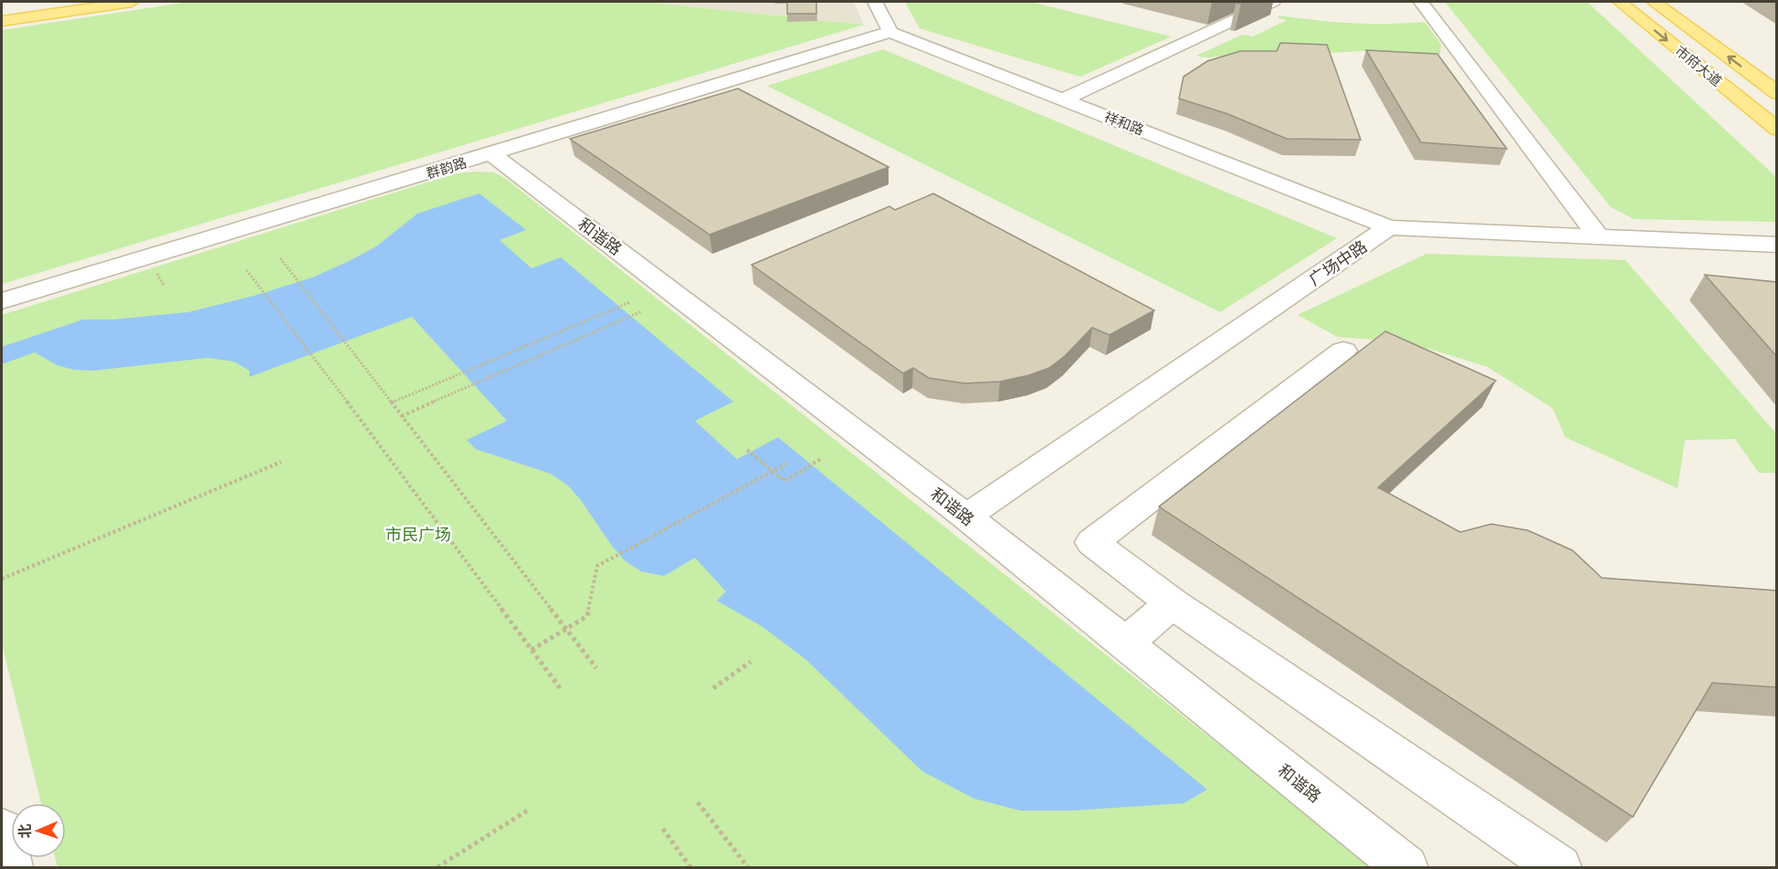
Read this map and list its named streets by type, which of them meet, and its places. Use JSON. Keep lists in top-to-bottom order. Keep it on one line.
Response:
{"streets":{"main road":["市府大道"],"street":["祥和路","群韵路","和谐路","广场中路"]},"crossings":[["祥和路","群韵路"],["祥和路","广场中路"],["群韵路","和谐路"],["和谐路","广场中路"]],"parks":["市民广场"],"north":"left"}
